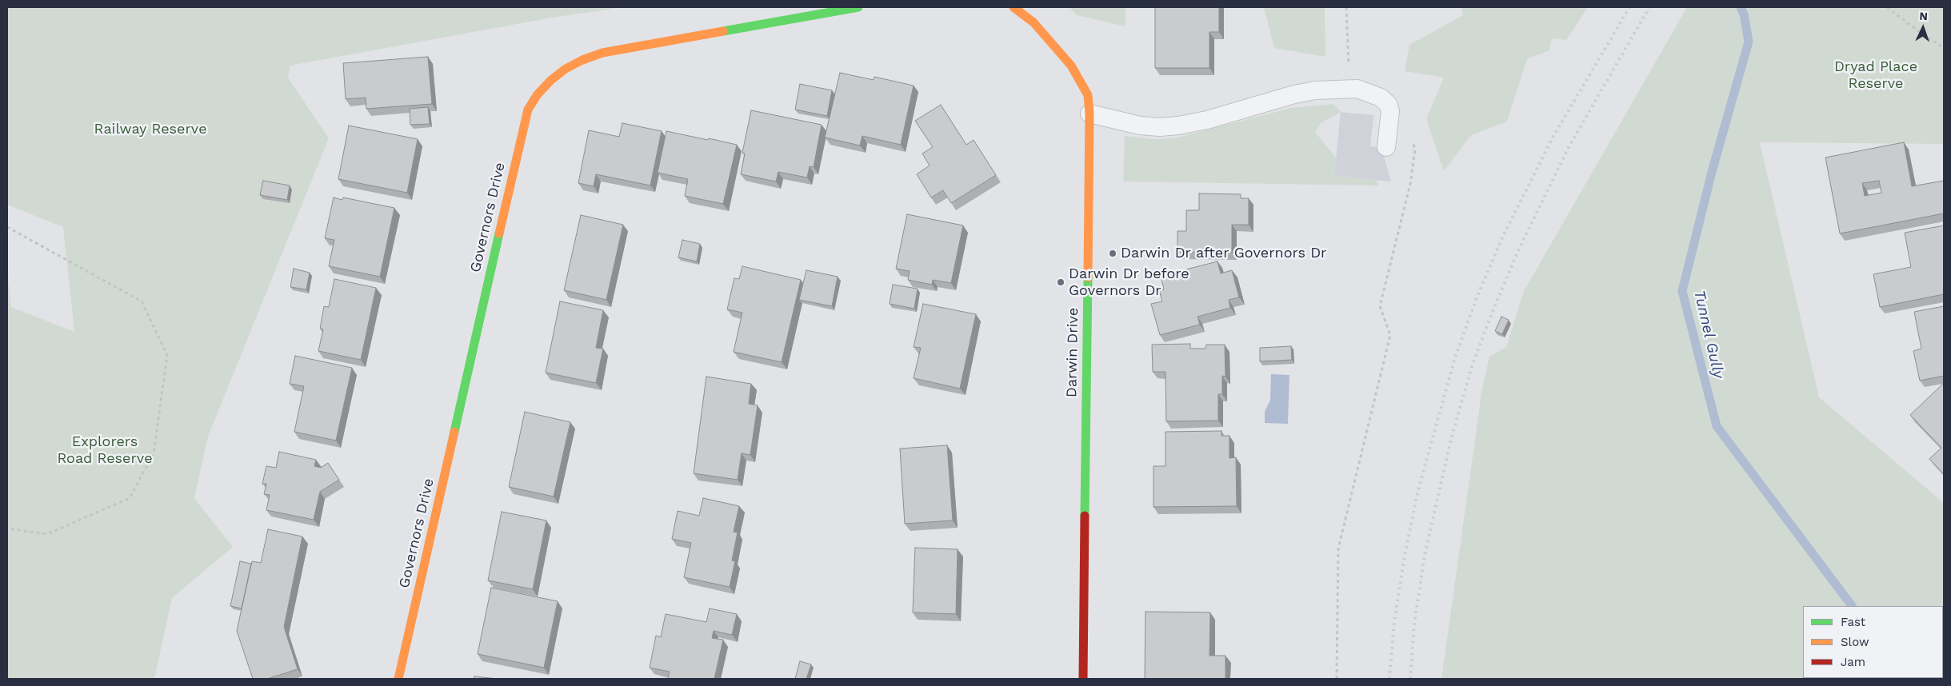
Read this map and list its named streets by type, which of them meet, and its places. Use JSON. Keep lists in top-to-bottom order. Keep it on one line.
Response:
{"streets":{"main road":["Governors Drive","Darwin Drive"]},"water":["Tunnel Gully"],"parks":["Dryad Place Reserve","Railway Reserve","Explorers Road Reserve"],"places":["Darwin Dr after Governors Dr","Darwin Dr before Governors Dr"],"legend":["Fast","Slow","Jam"],"north":"top"}
